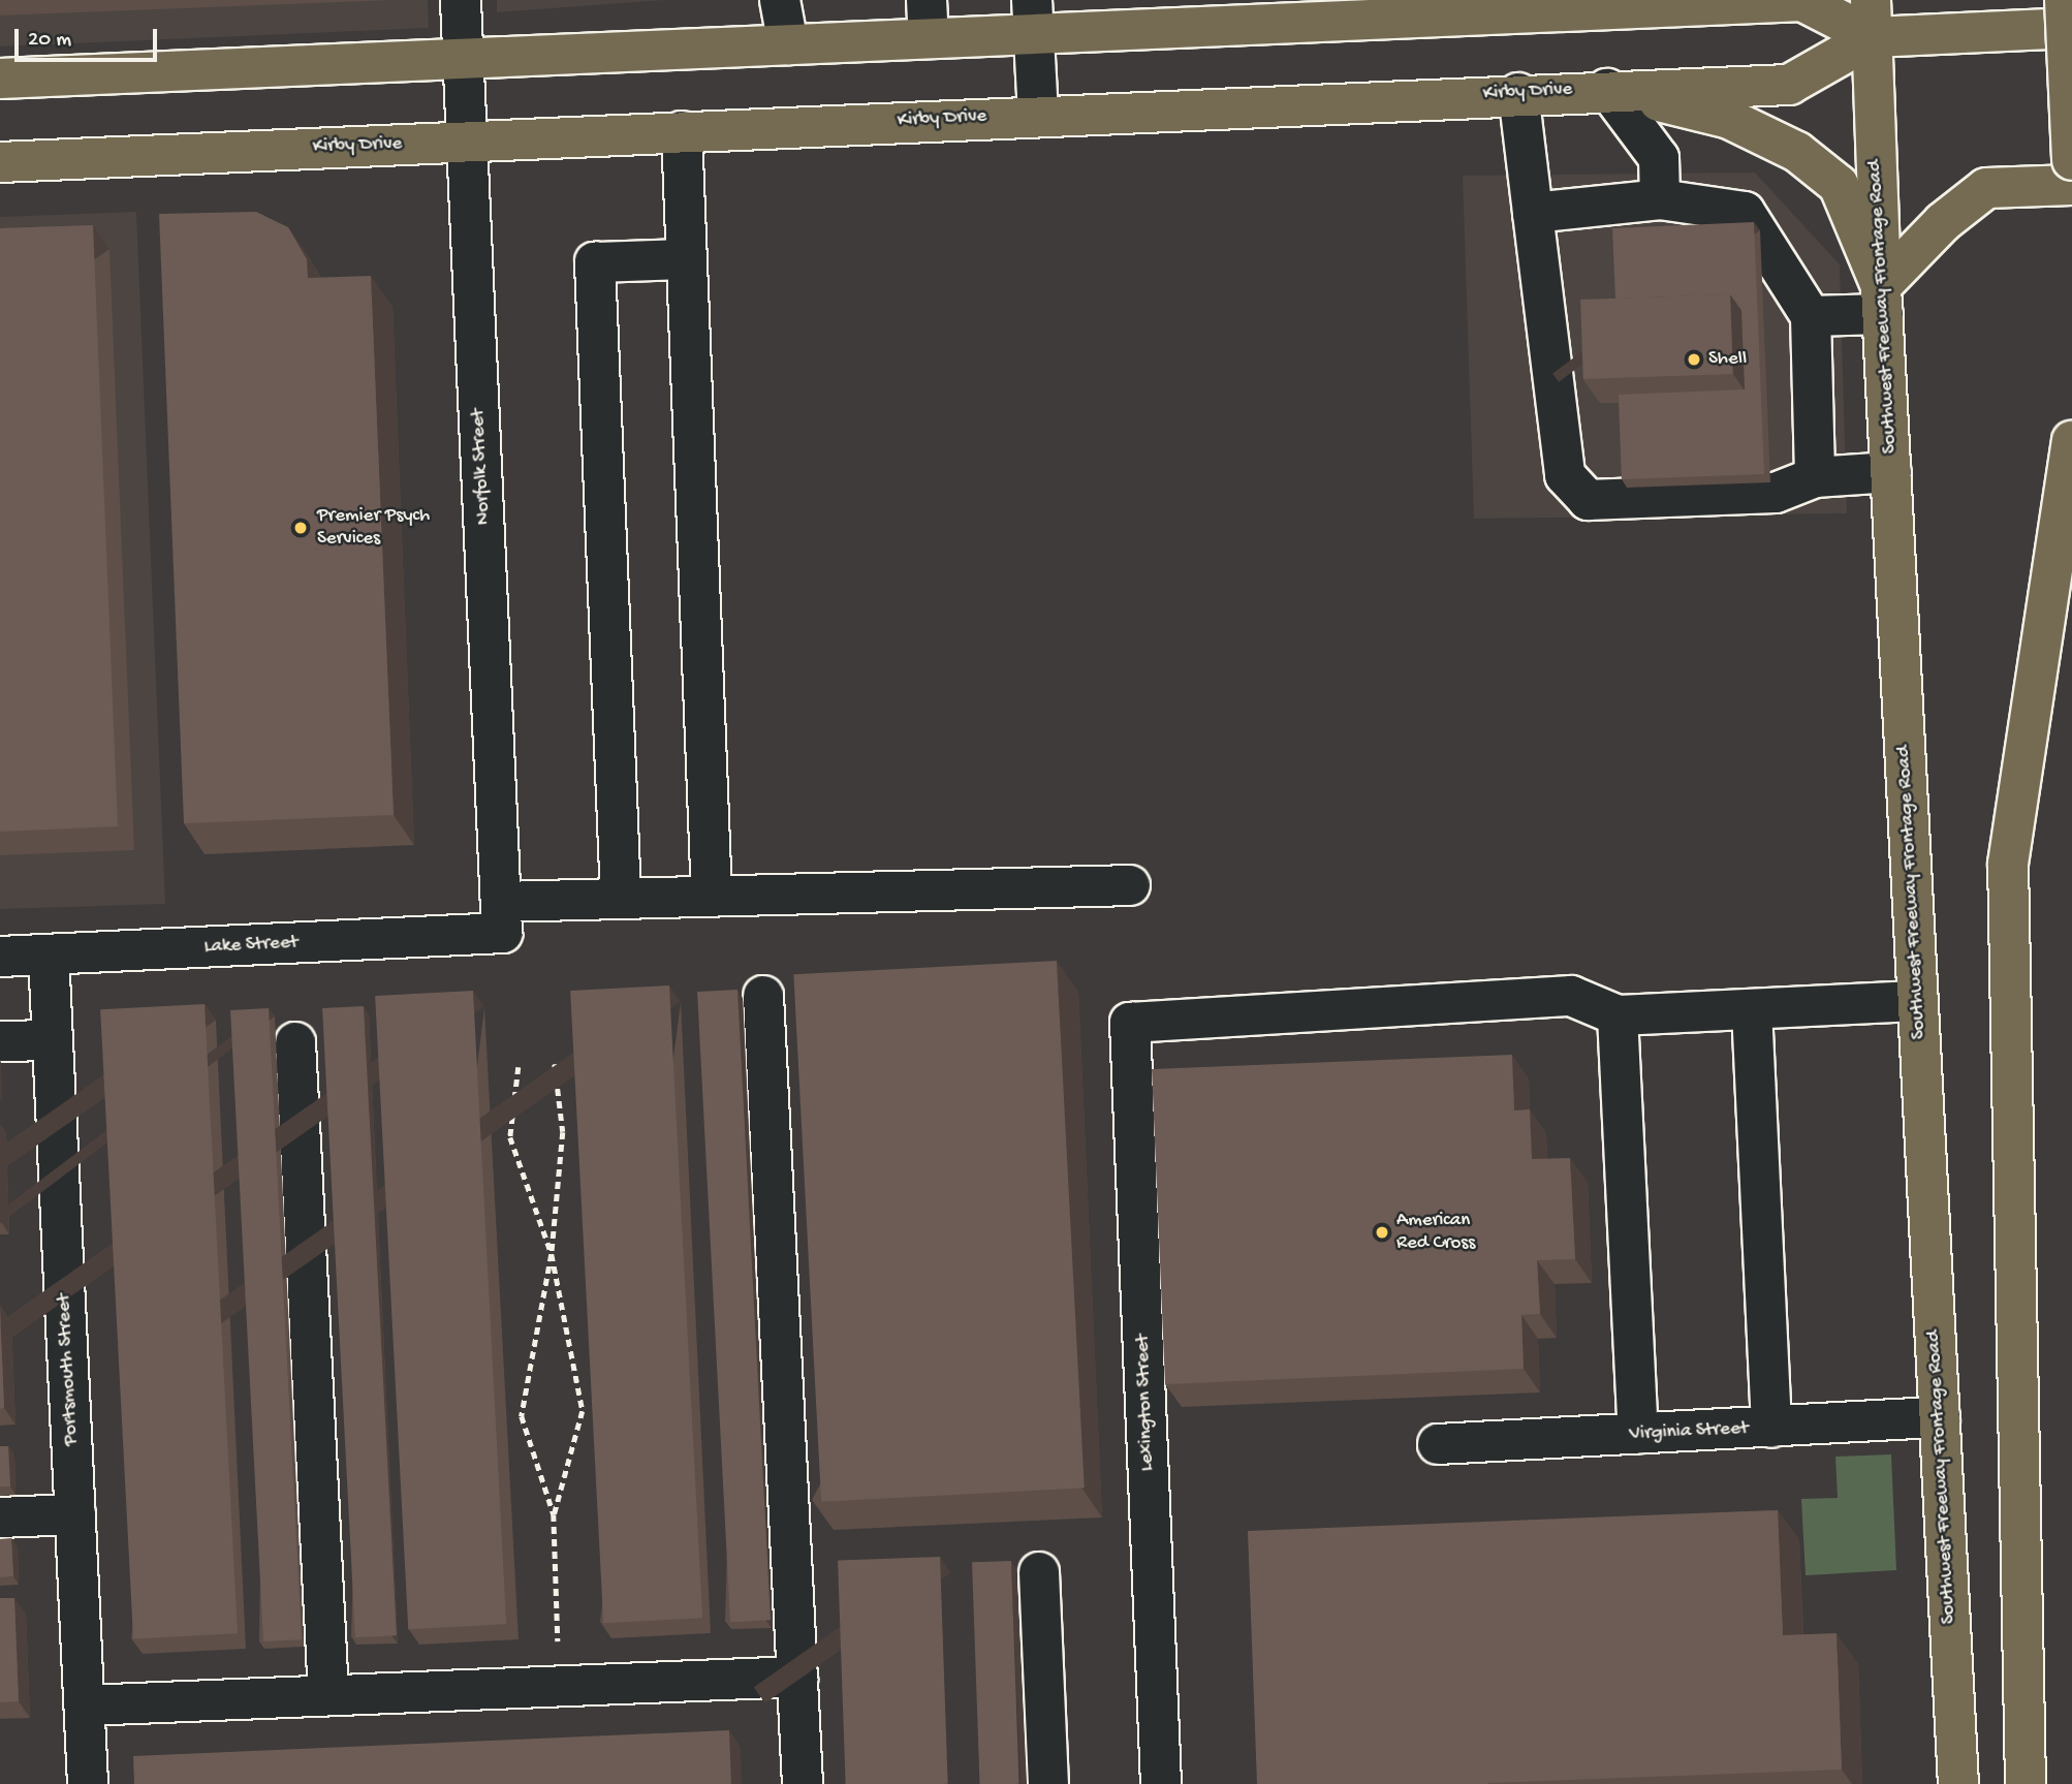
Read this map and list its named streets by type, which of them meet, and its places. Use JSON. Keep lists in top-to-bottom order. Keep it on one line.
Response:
{"streets":{"main road":["Kirby Drive","Southwest Freeway Frontage Road"],"street":["Norfolk Street","Lake Street","Portsmouth Street","Lexington Street","Virginia Street"]},"crossings":[["Kirby Drive","Southwest Freeway Frontage Road"],["Kirby Drive","Norfolk Street"],["Southwest Freeway Frontage Road","Virginia Street"],["Norfolk Street","Lake Street"],["Lake Street","Portsmouth Street"]],"places":["Shell","Premier Psych Services","American Red Cross"],"scale_bar":"20 m"}
